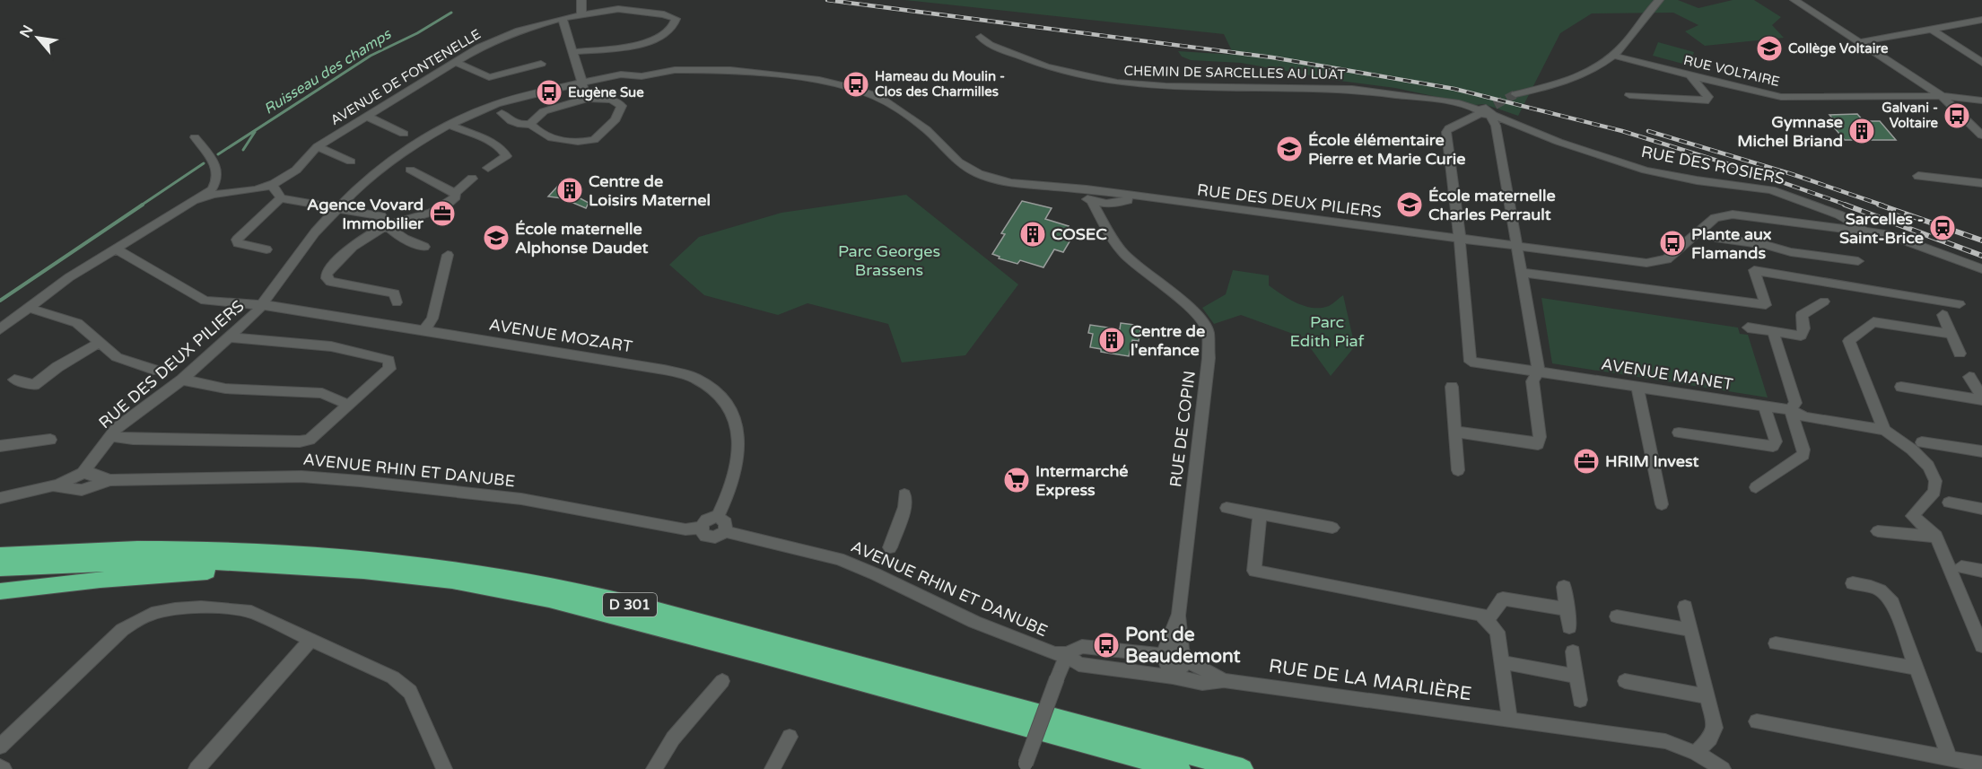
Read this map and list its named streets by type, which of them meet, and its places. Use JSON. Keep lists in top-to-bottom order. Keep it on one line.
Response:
{"streets":{"highway":["D 301"],"street":["RUE VOLTAIRE","CHEMIN DE SARCELLES AU LUAT","AVENUE DE FONTENELLE","RUE DES ROSIERS","RUE DES DEUX PILIERS","AVENUE MOZART","AVENUE MANET","RUE DE COPIN","AVENUE RHIN ET DANUBE","RUE DE LA MARLIÈRE"]},"crossings":[["CHEMIN DE SARCELLES AU LUAT","RUE DES ROSIERS"],["RUE DES ROSIERS","RUE DES DEUX PILIERS"],["RUE DES DEUX PILIERS","AVENUE MOZART"],["RUE DES DEUX PILIERS","AVENUE MANET"],["RUE DES DEUX PILIERS","RUE DE COPIN"],["RUE DES DEUX PILIERS","AVENUE RHIN ET DANUBE"],["AVENUE MOZART","AVENUE RHIN ET DANUBE"],["RUE DE COPIN","RUE DE LA MARLIÈRE"],["AVENUE RHIN ET DANUBE","RUE DE LA MARLIÈRE"]],"water":["Ruisseau des champs"],"parks":["Parc Georges Brassens","Parc Edith Piaf"],"places":{"school or university":["Collège Voltaire","École élémentaire Pierre et Marie Curie","École maternelle Charles Perrault","École maternelle Alphonse Daudet"],"bus stop":["Hameau du Moulin - Clos des Charmilles","Eugène Sue","Galvani - Voltaire","Plante aux Flamands","Pont de Beaudemont"],"building":["Gymnase Michel Briand","Centre de Loisirs Maternel","COSEC","Centre de l'enfance"],"office":["Agence Vovard Immobilier","HRIM Invest"],"station":["Sarcelles - Saint-Brice"],"supermarket":["Intermarché Express"]},"north":"top left"}
